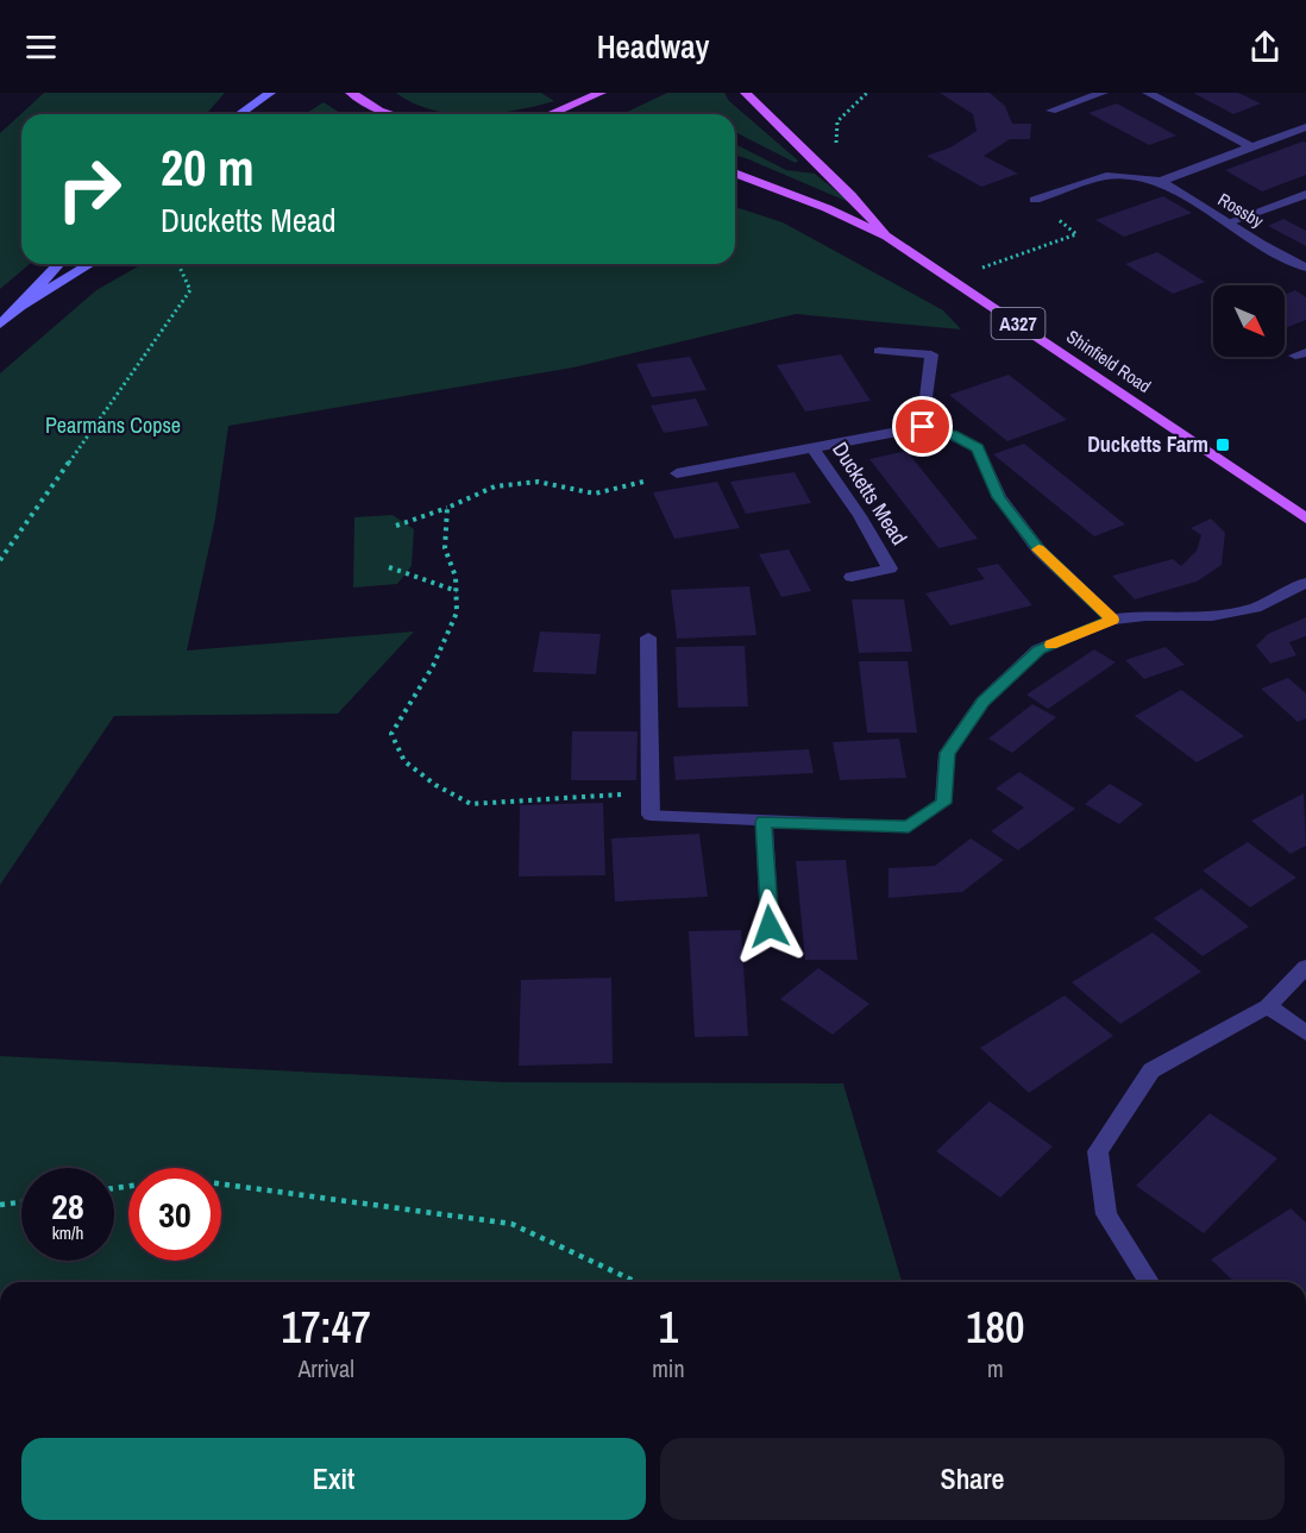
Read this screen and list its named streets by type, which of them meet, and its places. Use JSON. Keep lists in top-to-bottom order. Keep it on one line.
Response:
{"streets":{"main road":["A327","Shinfield Road"],"street":["Rossby","Ducketts Mead"]},"parks":["Pearmans Copse"],"places":{"transit":["Ducketts Farm"]},"north":"bottom right","page":{"header":"Headway","turn":["20 m","Ducketts Mead"],"speed":"28 km/h","limit":"30","eta":["17:47","Arrival","1","min","180","m"],"buttons":["Exit","Share"]}}
